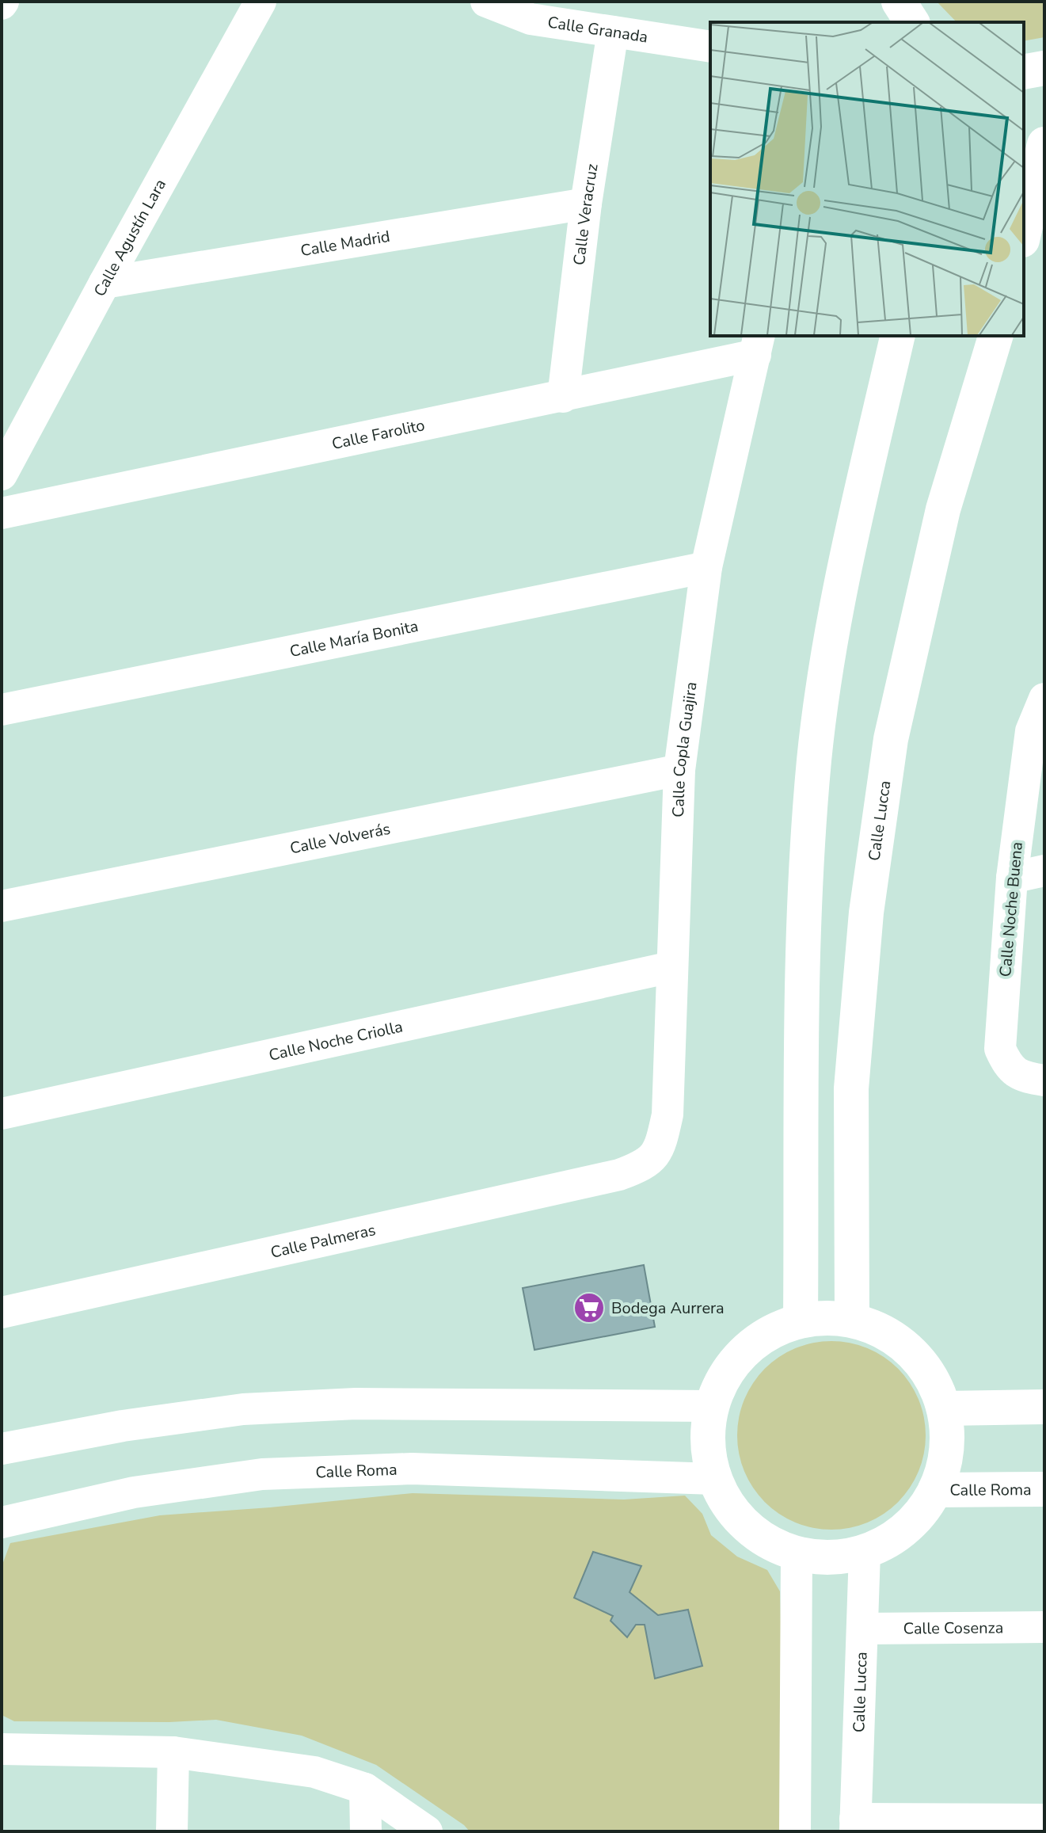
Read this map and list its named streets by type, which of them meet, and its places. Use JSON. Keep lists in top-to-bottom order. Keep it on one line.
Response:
{"streets":{"street":["Calle Granada","Calle Veracruz","Calle Agustín Lara","Calle Madrid","Calle Farolito","Calle María Bonita","Calle Copla Guajira","Calle Lucca","Calle Volverás","Calle Noche Buena","Calle Noche Criolla","Calle Palmeras","Calle Roma","Calle Cosenza"]},"crossings":[["Calle Granada","Calle Veracruz"],["Calle Veracruz","Calle Madrid"],["Calle Veracruz","Calle Farolito"],["Calle Agustín Lara","Calle Madrid"],["Calle Farolito","Calle Copla Guajira"],["Calle María Bonita","Calle Copla Guajira"],["Calle Copla Guajira","Calle Volverás"],["Calle Copla Guajira","Calle Noche Criolla"],["Calle Copla Guajira","Calle Palmeras"],["Calle Lucca","Calle Cosenza"]],"places":{"supermarket":["Bodega Aurrera"]}}
